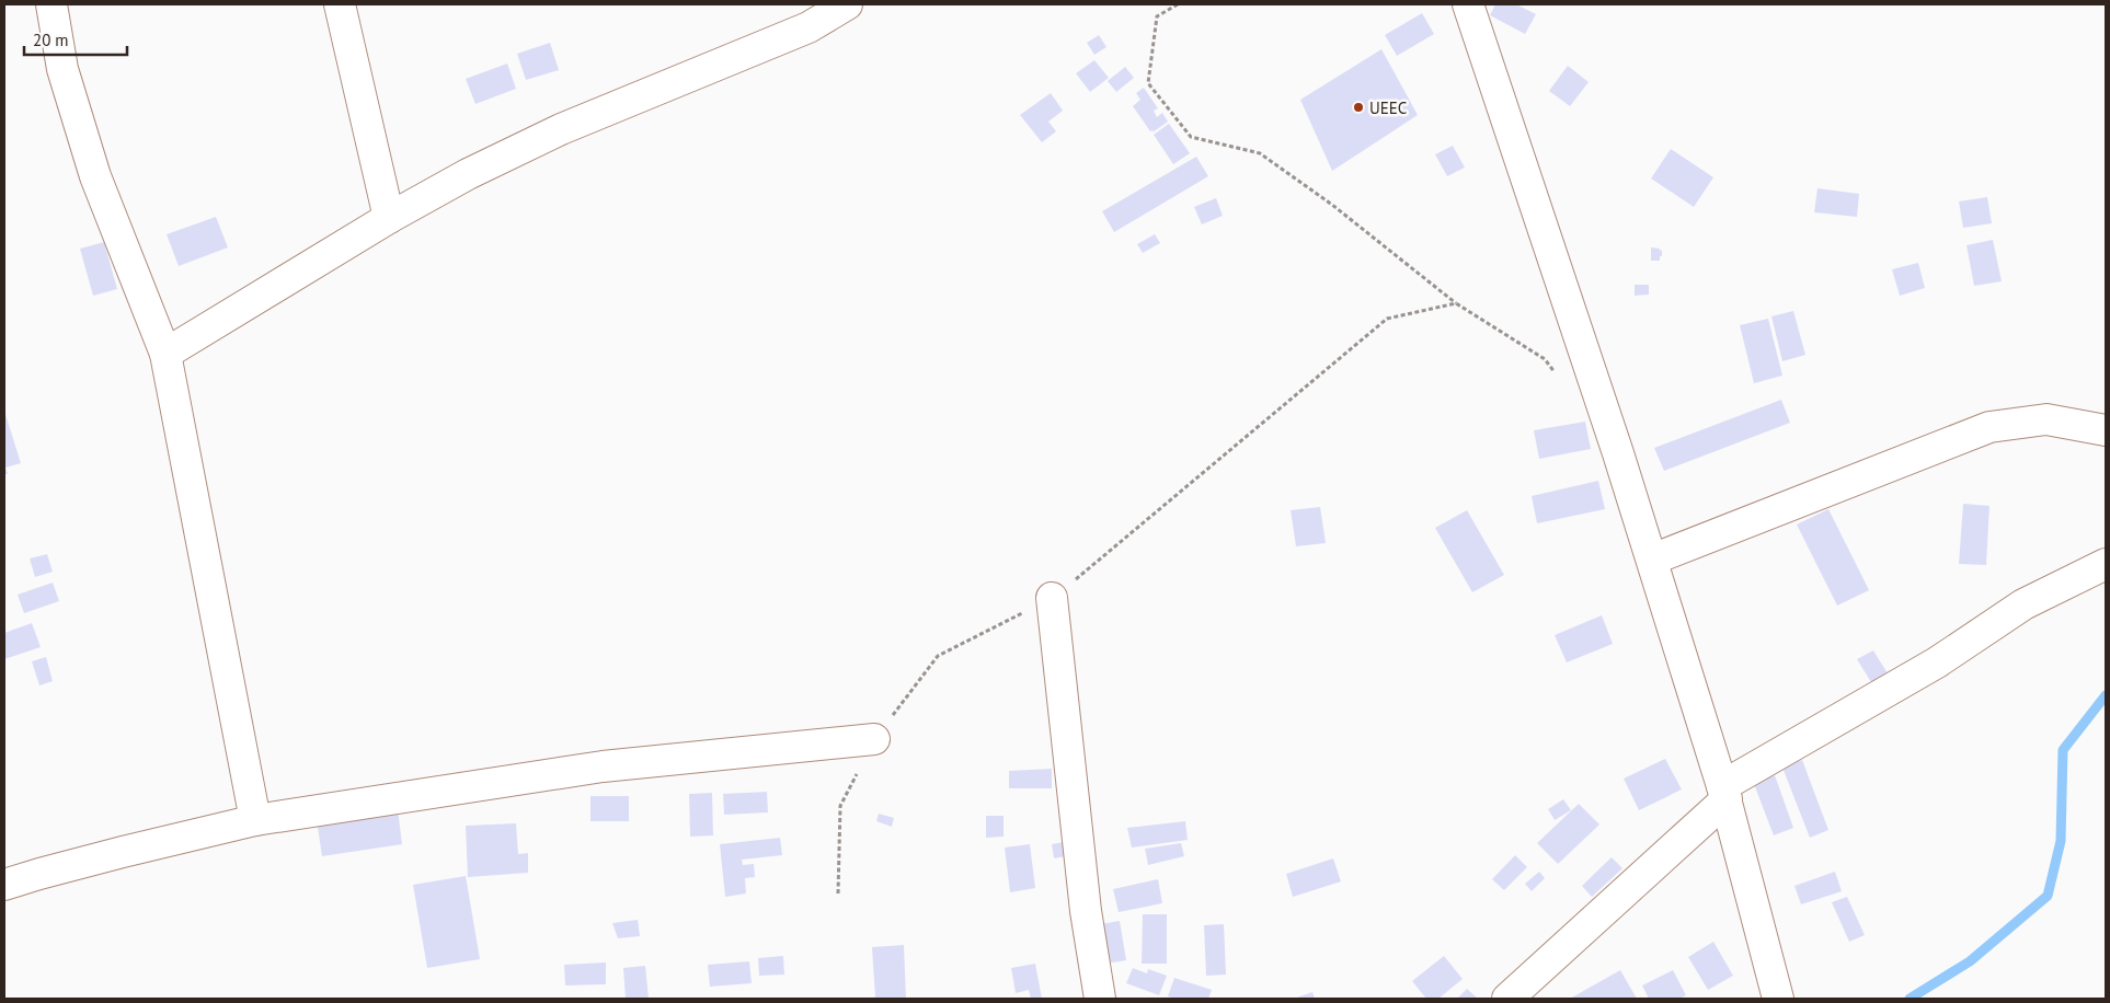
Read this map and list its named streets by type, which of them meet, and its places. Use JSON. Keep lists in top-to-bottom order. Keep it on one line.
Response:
{"places":["UEEC"],"scale_bar":"20 m"}
